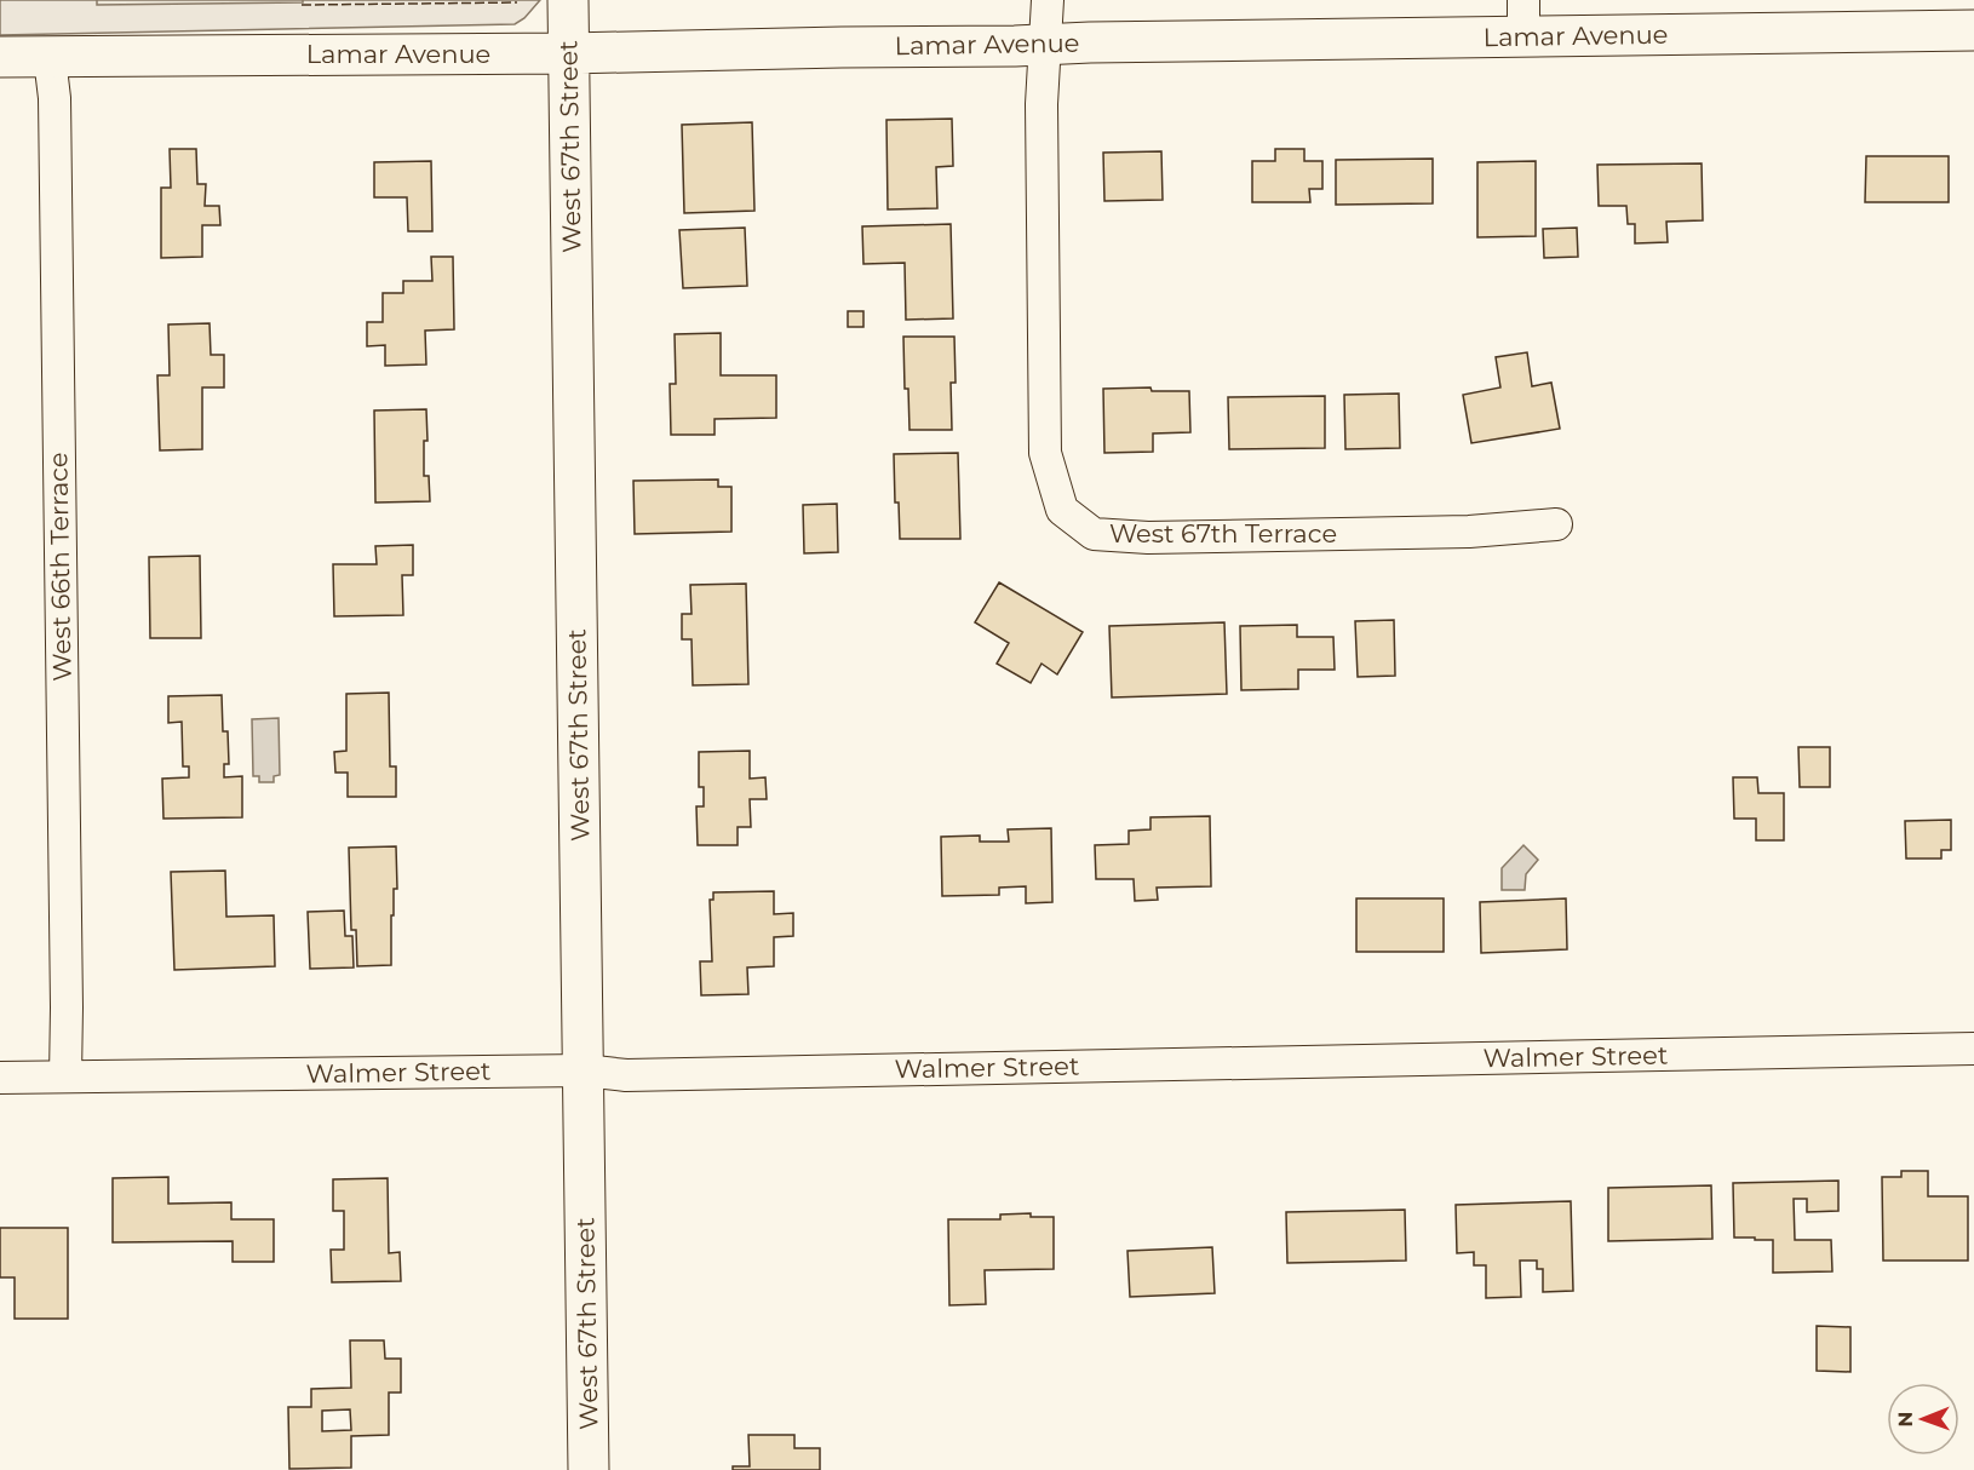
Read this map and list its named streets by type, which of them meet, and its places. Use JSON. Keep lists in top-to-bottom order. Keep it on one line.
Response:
{"streets":{"street":["Lamar Avenue","West 67th Street","West 67th Terrace","West 66th Terrace","Walmer Street"]},"crossings":[["Lamar Avenue","West 67th Street"],["Lamar Avenue","West 67th Terrace"],["Lamar Avenue","West 66th Terrace"],["West 67th Street","Walmer Street"],["West 66th Terrace","Walmer Street"]],"north":"left"}
